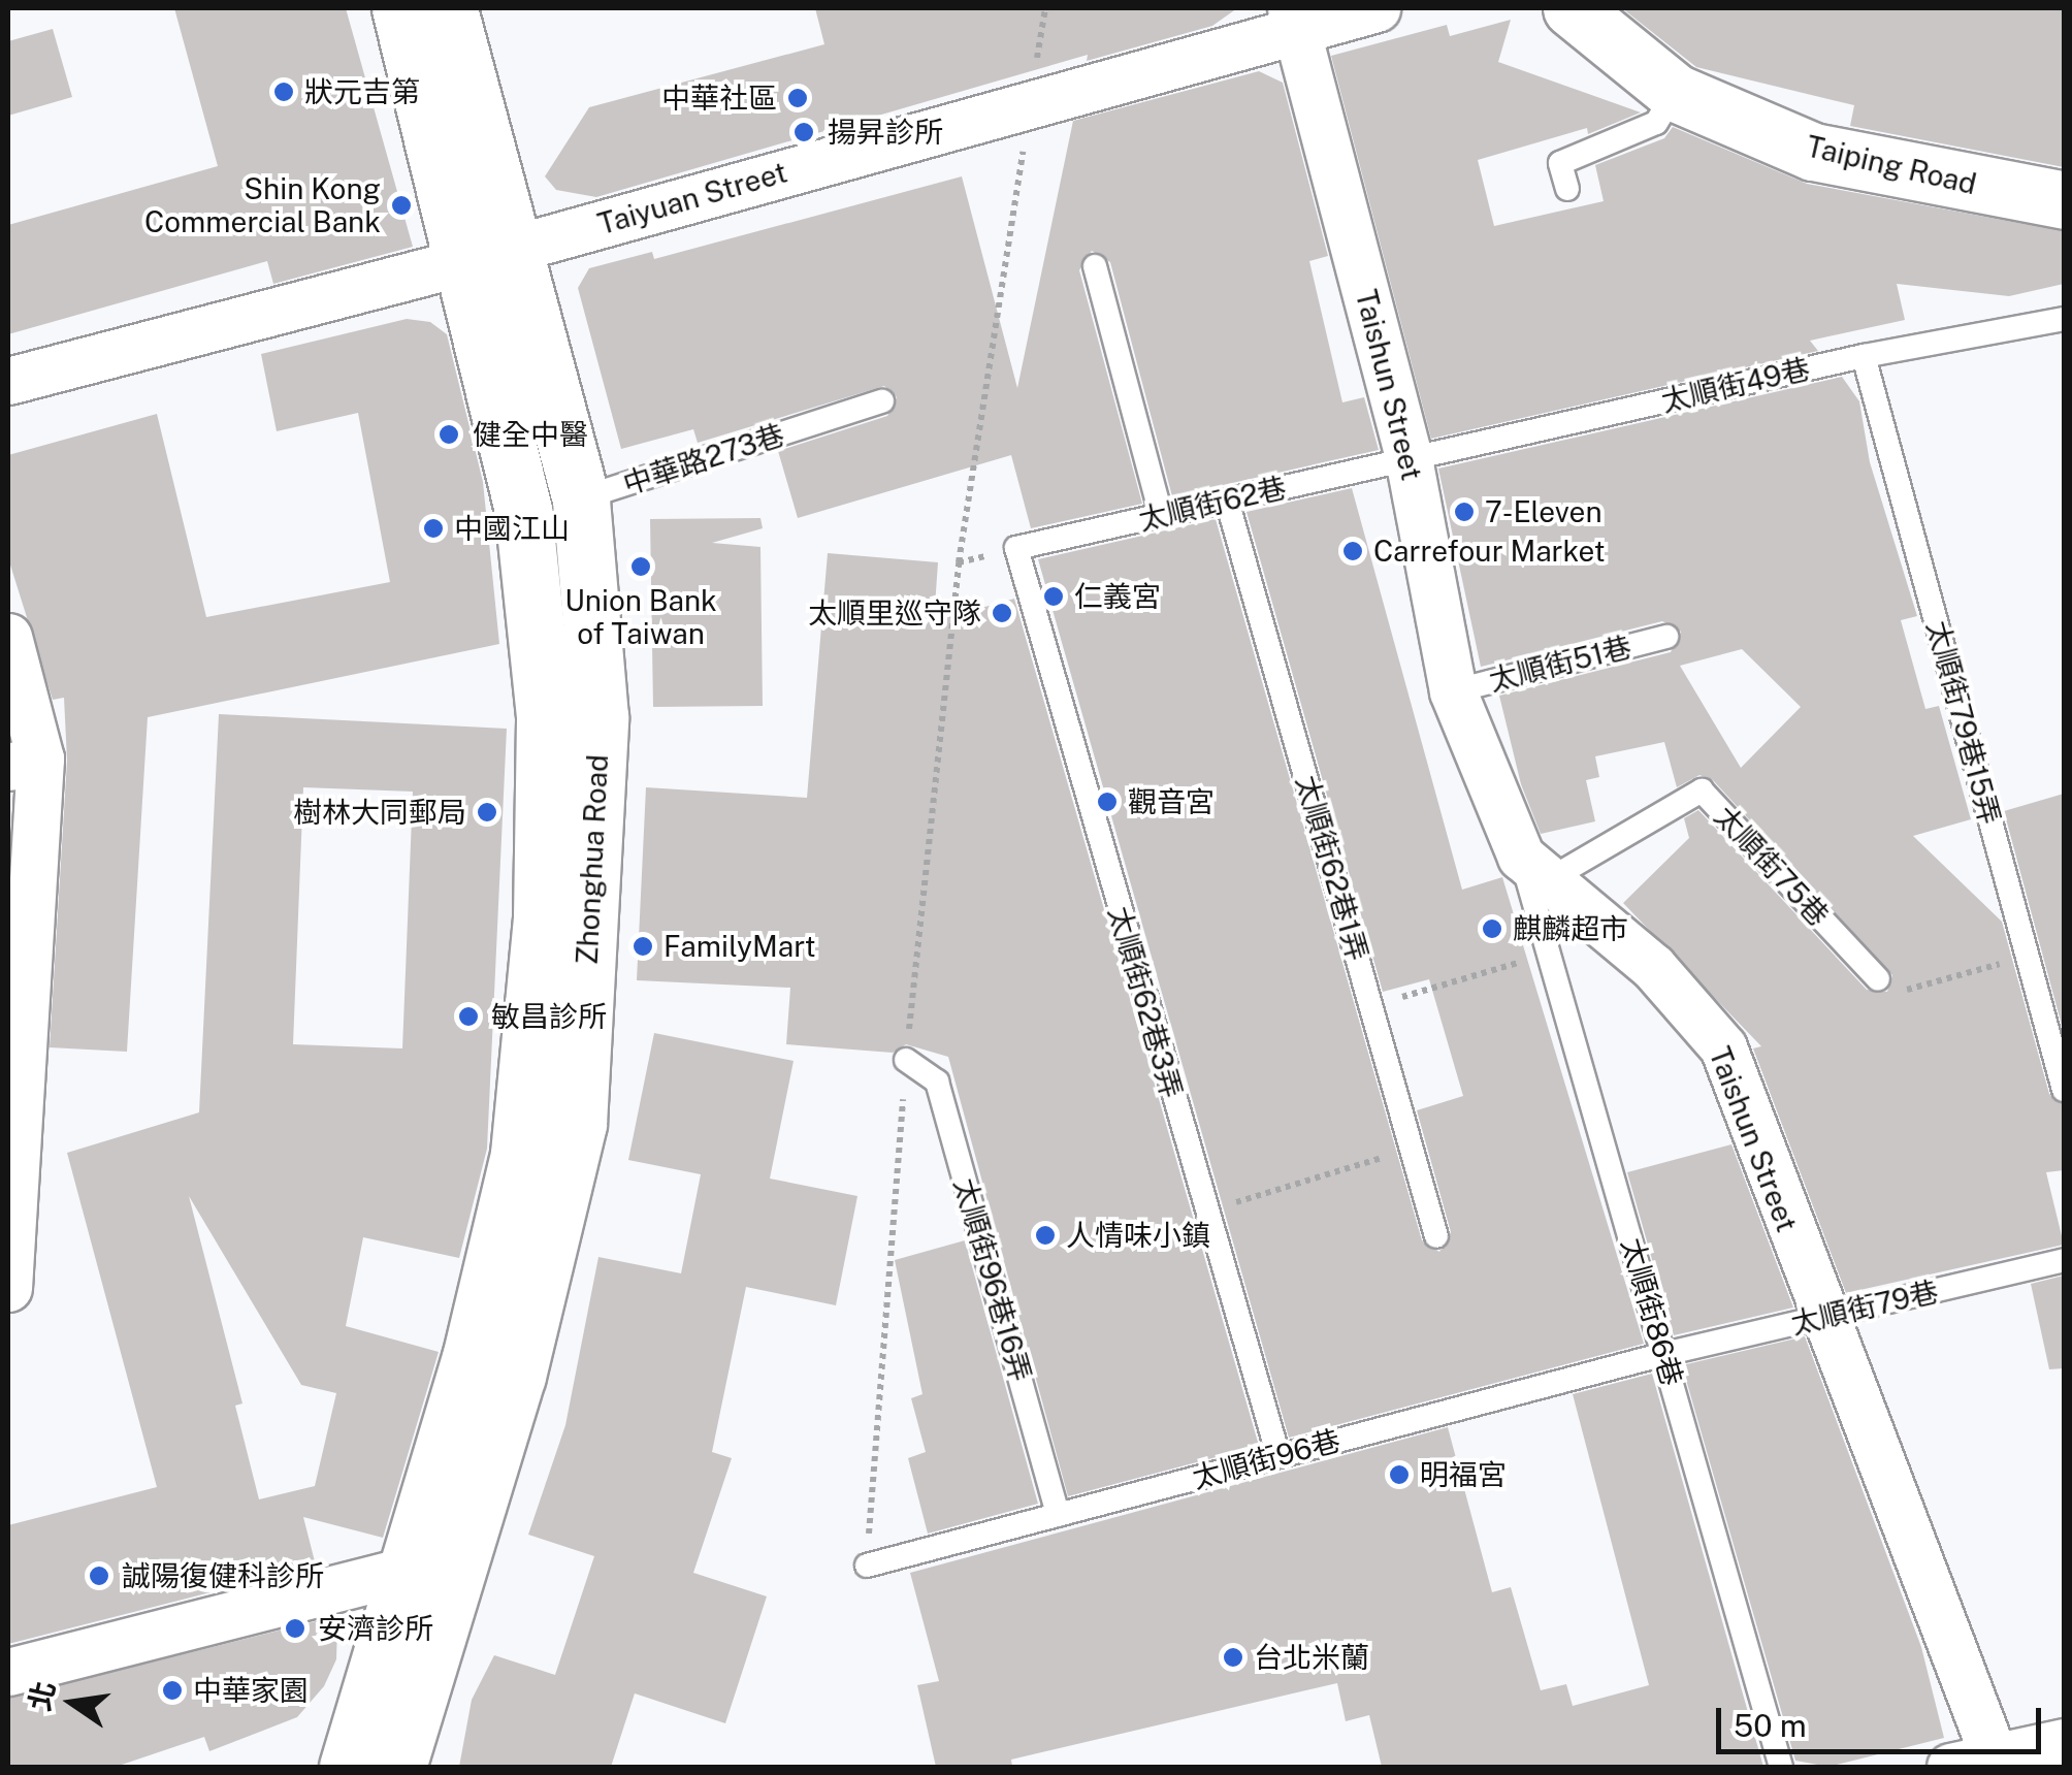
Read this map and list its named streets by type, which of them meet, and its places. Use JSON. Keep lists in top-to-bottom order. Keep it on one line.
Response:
{"streets":{"street":["Taiping Road","Taiyuan Street","Taishun Street","Zhonghua Road"],"lane":["太順街49巷","中華路273巷","太順街62巷","太順街51巷","太順街79巷15弄","太順街75巷","太順街62巷1弄","太順街62巷3弄","太順街96巷16弄","太順街79巷","太順街86巷","太順街96巷"]},"crossings":[["Taiyuan Street","Taishun Street"],["Taiyuan Street","Zhonghua Road"],["Taishun Street","太順街49巷"],["Taishun Street","太順街62巷"],["Taishun Street","太順街51巷"],["Taishun Street","太順街75巷"],["Taishun Street","太順街79巷"],["Taishun Street","太順街86巷"],["太順街49巷","太順街62巷"],["太順街49巷","太順街79巷15弄"],["中華路273巷","Zhonghua Road"],["太順街62巷","太順街62巷1弄"],["太順街62巷","太順街62巷3弄"],["太順街75巷","太順街86巷"],["太順街62巷3弄","太順街96巷"],["太順街96巷16弄","太順街96巷"],["太順街79巷","太順街86巷"],["太順街79巷","太順街96巷"],["太順街86巷","太順街96巷"]],"places":["狀元吉第","中華社區","揚昇診所","Shin Kong Commercial Bank","健全中醫","7-Eleven","中國江山","Carrefour Market","Union Bank of Taiwan","仁義宮","太順里巡守隊","觀音宮","樹林大同郵局","麒麟超市","FamilyMart","敏昌診所","人情味小鎮","明福宮","誠陽復健科診所","安濟診所","台北米蘭","中華家園"],"scale_bar":"50 m","north":"left"}
